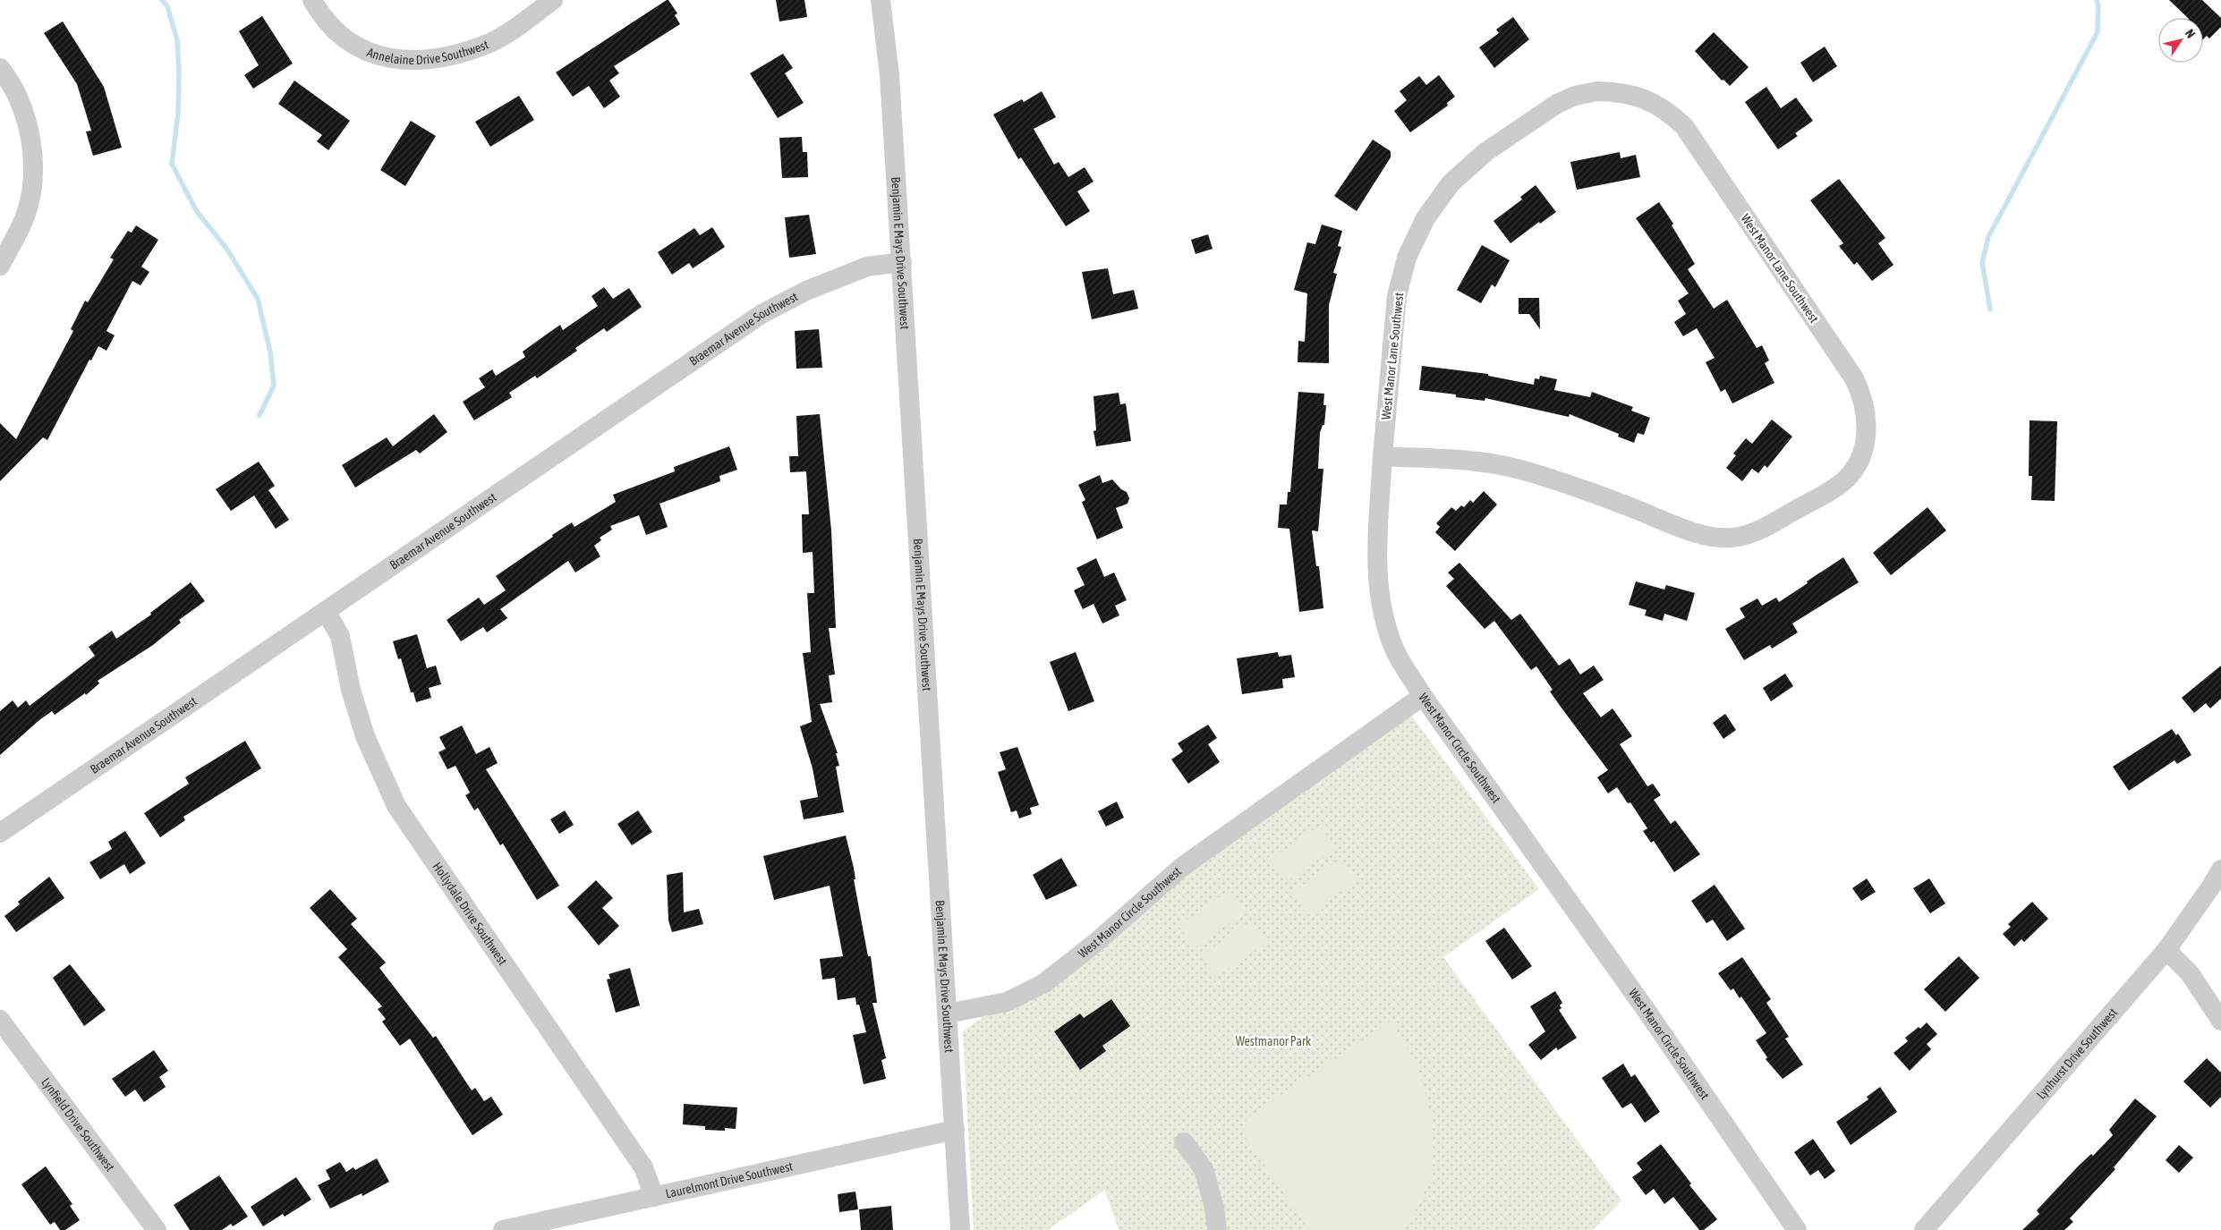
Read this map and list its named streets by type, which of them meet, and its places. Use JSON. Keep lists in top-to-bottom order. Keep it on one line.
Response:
{"streets":{"street":["Annelaine Drive Southwest","Benjamin E Mays Drive Southwest","West Manor Lane Southwest","Braemar Avenue Southwest","West Manor Circle Southwest","Hollydale Drive Southwest","Lynhurst Drive Southwest","Lynfield Drive Southwest","Laurelmont Drive Southwest"]},"crossings":[["Benjamin E Mays Drive Southwest","Braemar Avenue Southwest"],["Benjamin E Mays Drive Southwest","West Manor Circle Southwest"],["Benjamin E Mays Drive Southwest","Laurelmont Drive Southwest"],["West Manor Lane Southwest","West Manor Circle Southwest"],["Braemar Avenue Southwest","Hollydale Drive Southwest"],["Hollydale Drive Southwest","Laurelmont Drive Southwest"]],"parks":["Westmanor Park"],"north":"top right"}
